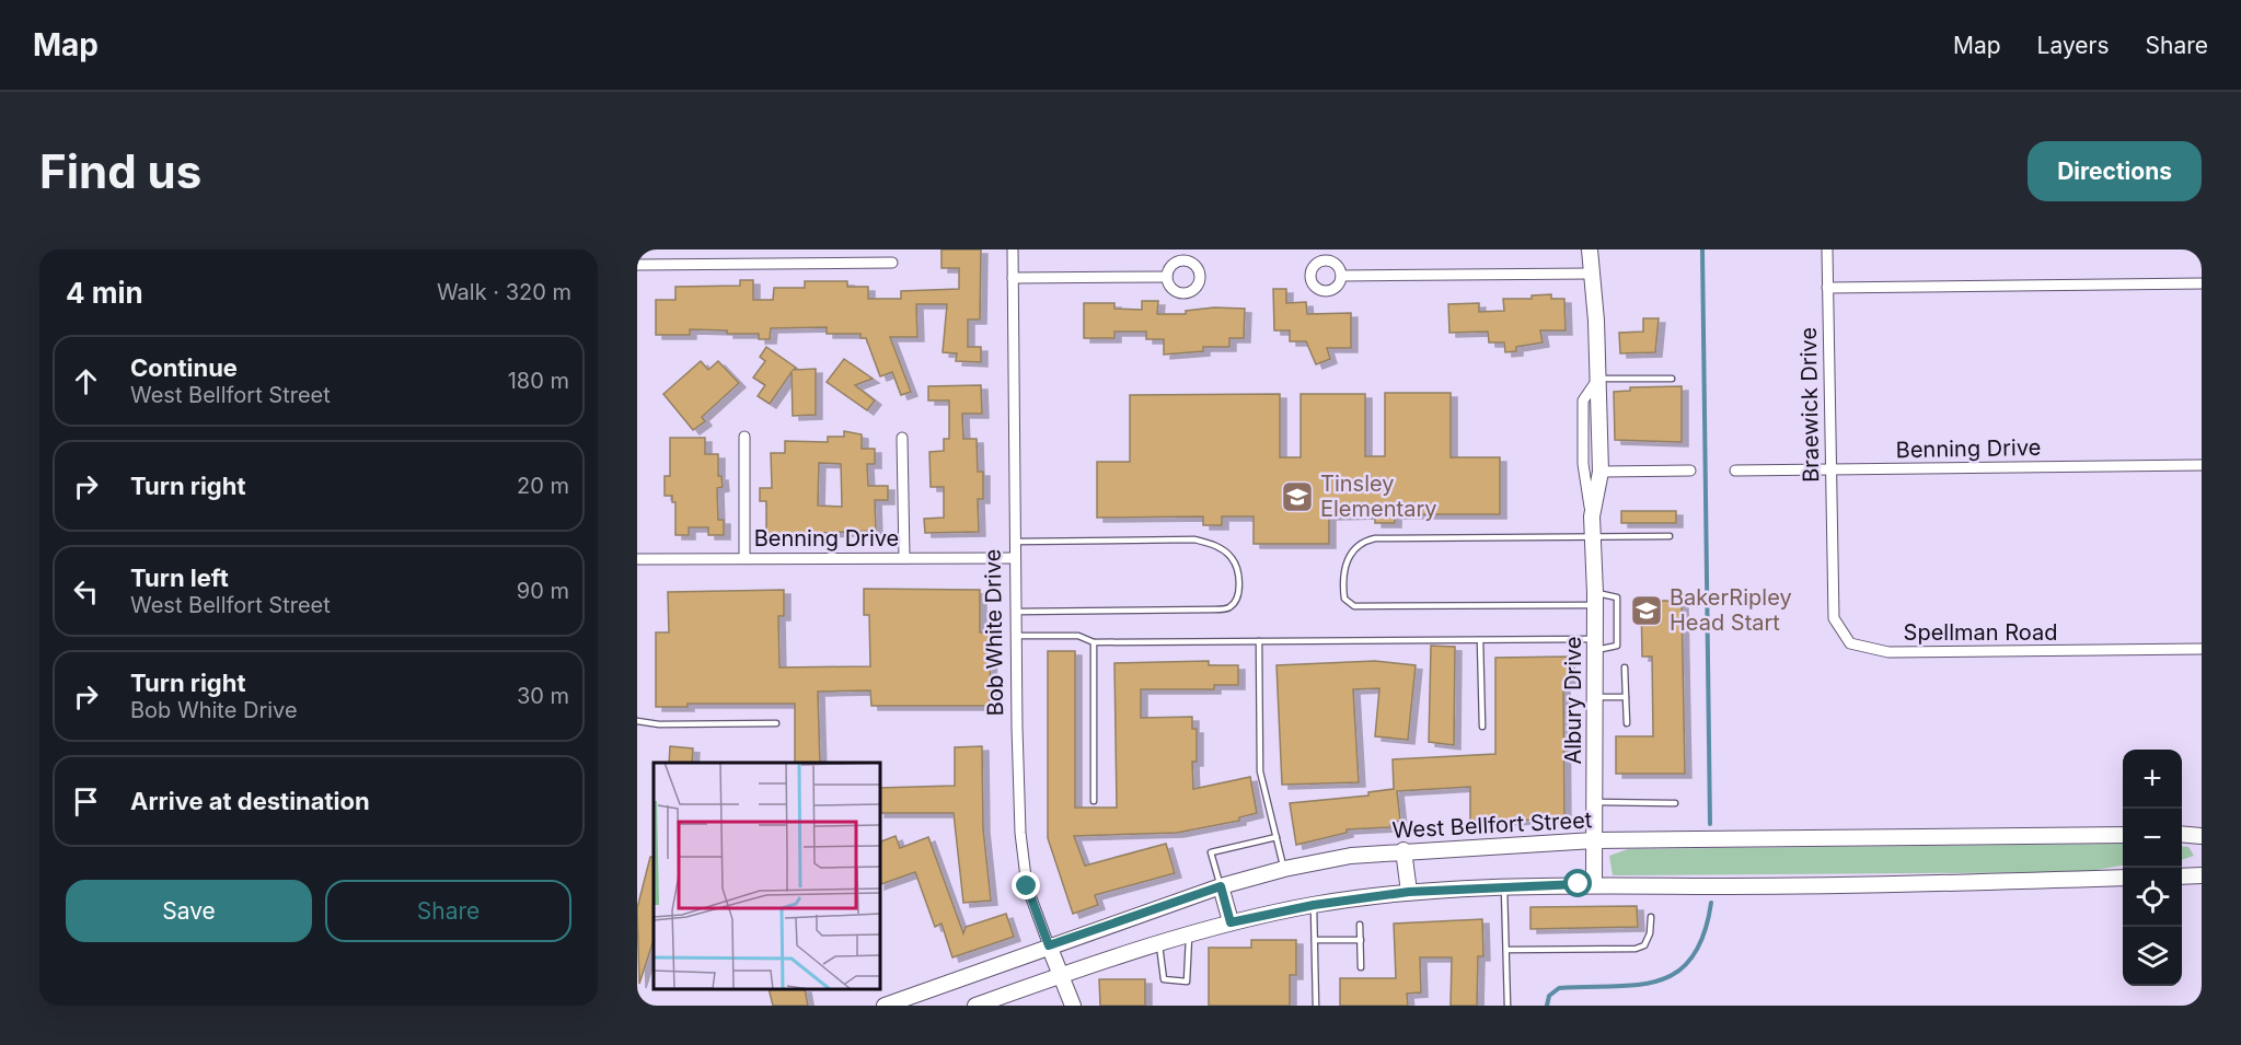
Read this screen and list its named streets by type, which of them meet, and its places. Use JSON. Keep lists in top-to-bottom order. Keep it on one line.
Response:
{"streets":{"main road":["Bob White Drive","Albury Drive","West Bellfort Street"],"street":["Braewick Drive","Benning Drive","Spellman Road"]},"crossings":[["Braewick Drive","Benning Drive"],["Braewick Drive","Spellman Road"],["Benning Drive","Bob White Drive"],["Bob White Drive","West Bellfort Street"],["Albury Drive","West Bellfort Street"]],"places":{"school or university":["Tinsley Elementary","BakerRipley Head Start"]},"page":{"header":"Map","nav":["Map","Layers","Share"],"buttons":["Directions",["Save","Share"]],"title":"Find us","heading":["4 min","Walk · 320 m"],"list":[["Continue","West Bellfort Street","180 m"],["Turn right","20 m"],["Turn left","West Bellfort Street","90 m"],["Turn right","Bob White Drive","30 m"],"Arrive at destination"],"map_buttons":["+","−"]}}
